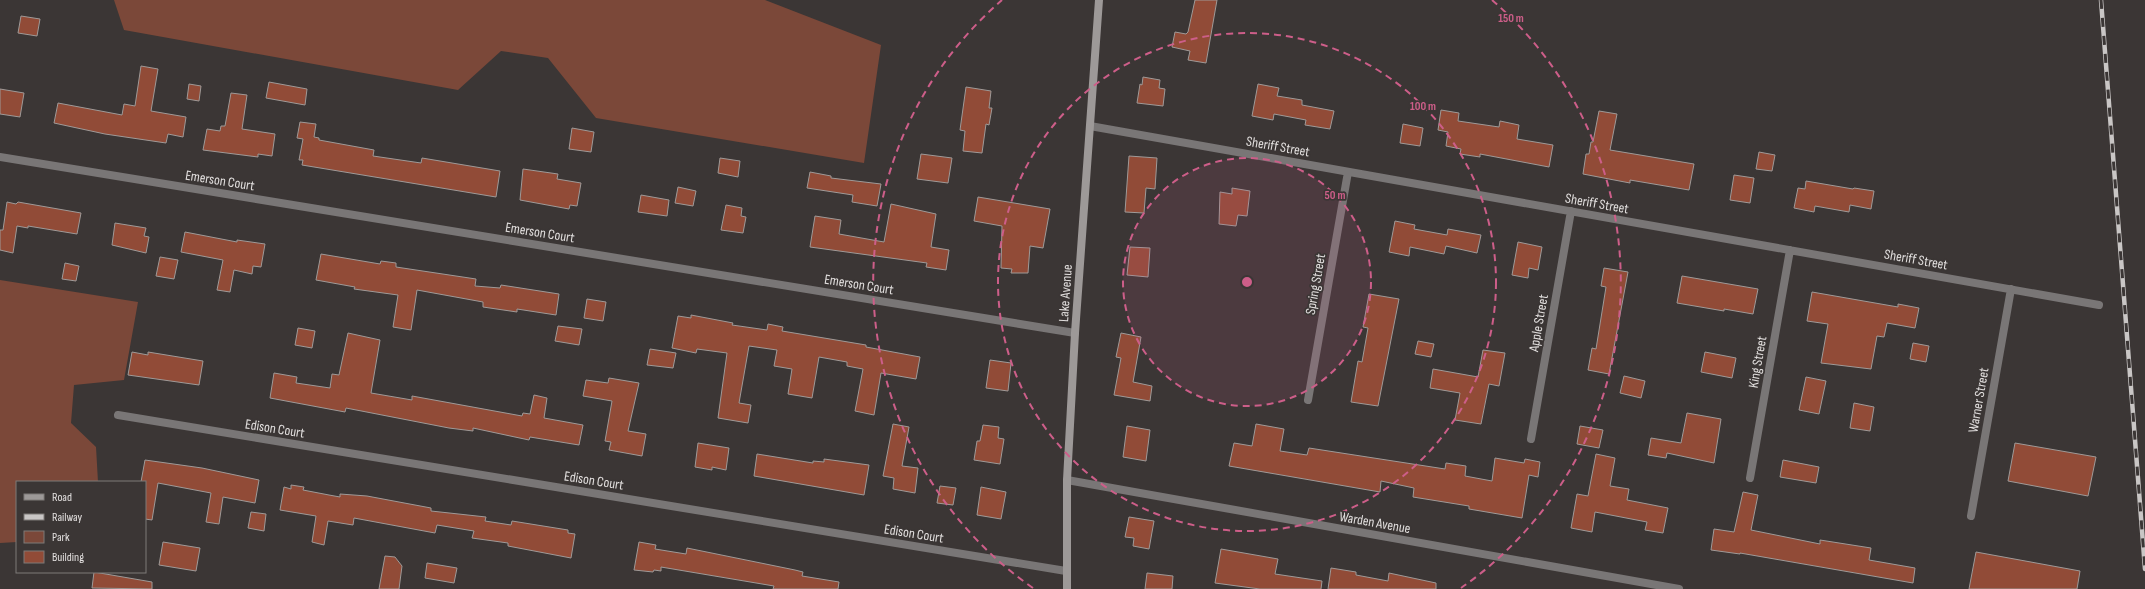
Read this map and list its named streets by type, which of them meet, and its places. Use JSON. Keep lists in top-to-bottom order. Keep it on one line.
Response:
{"streets":{"street":["Sheriff Street","Emerson Court","Spring Street","Lake Avenue","Apple Street","King Street","Warner Street","Edison Court","Warden Avenue"]},"crossings":[["Sheriff Street","Spring Street"],["Sheriff Street","Lake Avenue"],["Sheriff Street","Apple Street"],["Sheriff Street","King Street"],["Sheriff Street","Warner Street"],["Emerson Court","Lake Avenue"],["Lake Avenue","Edison Court"],["Lake Avenue","Warden Avenue"]],"legend":["Road","Railway","Park","Building"],"rings":["150 m","100 m","50 m"]}
